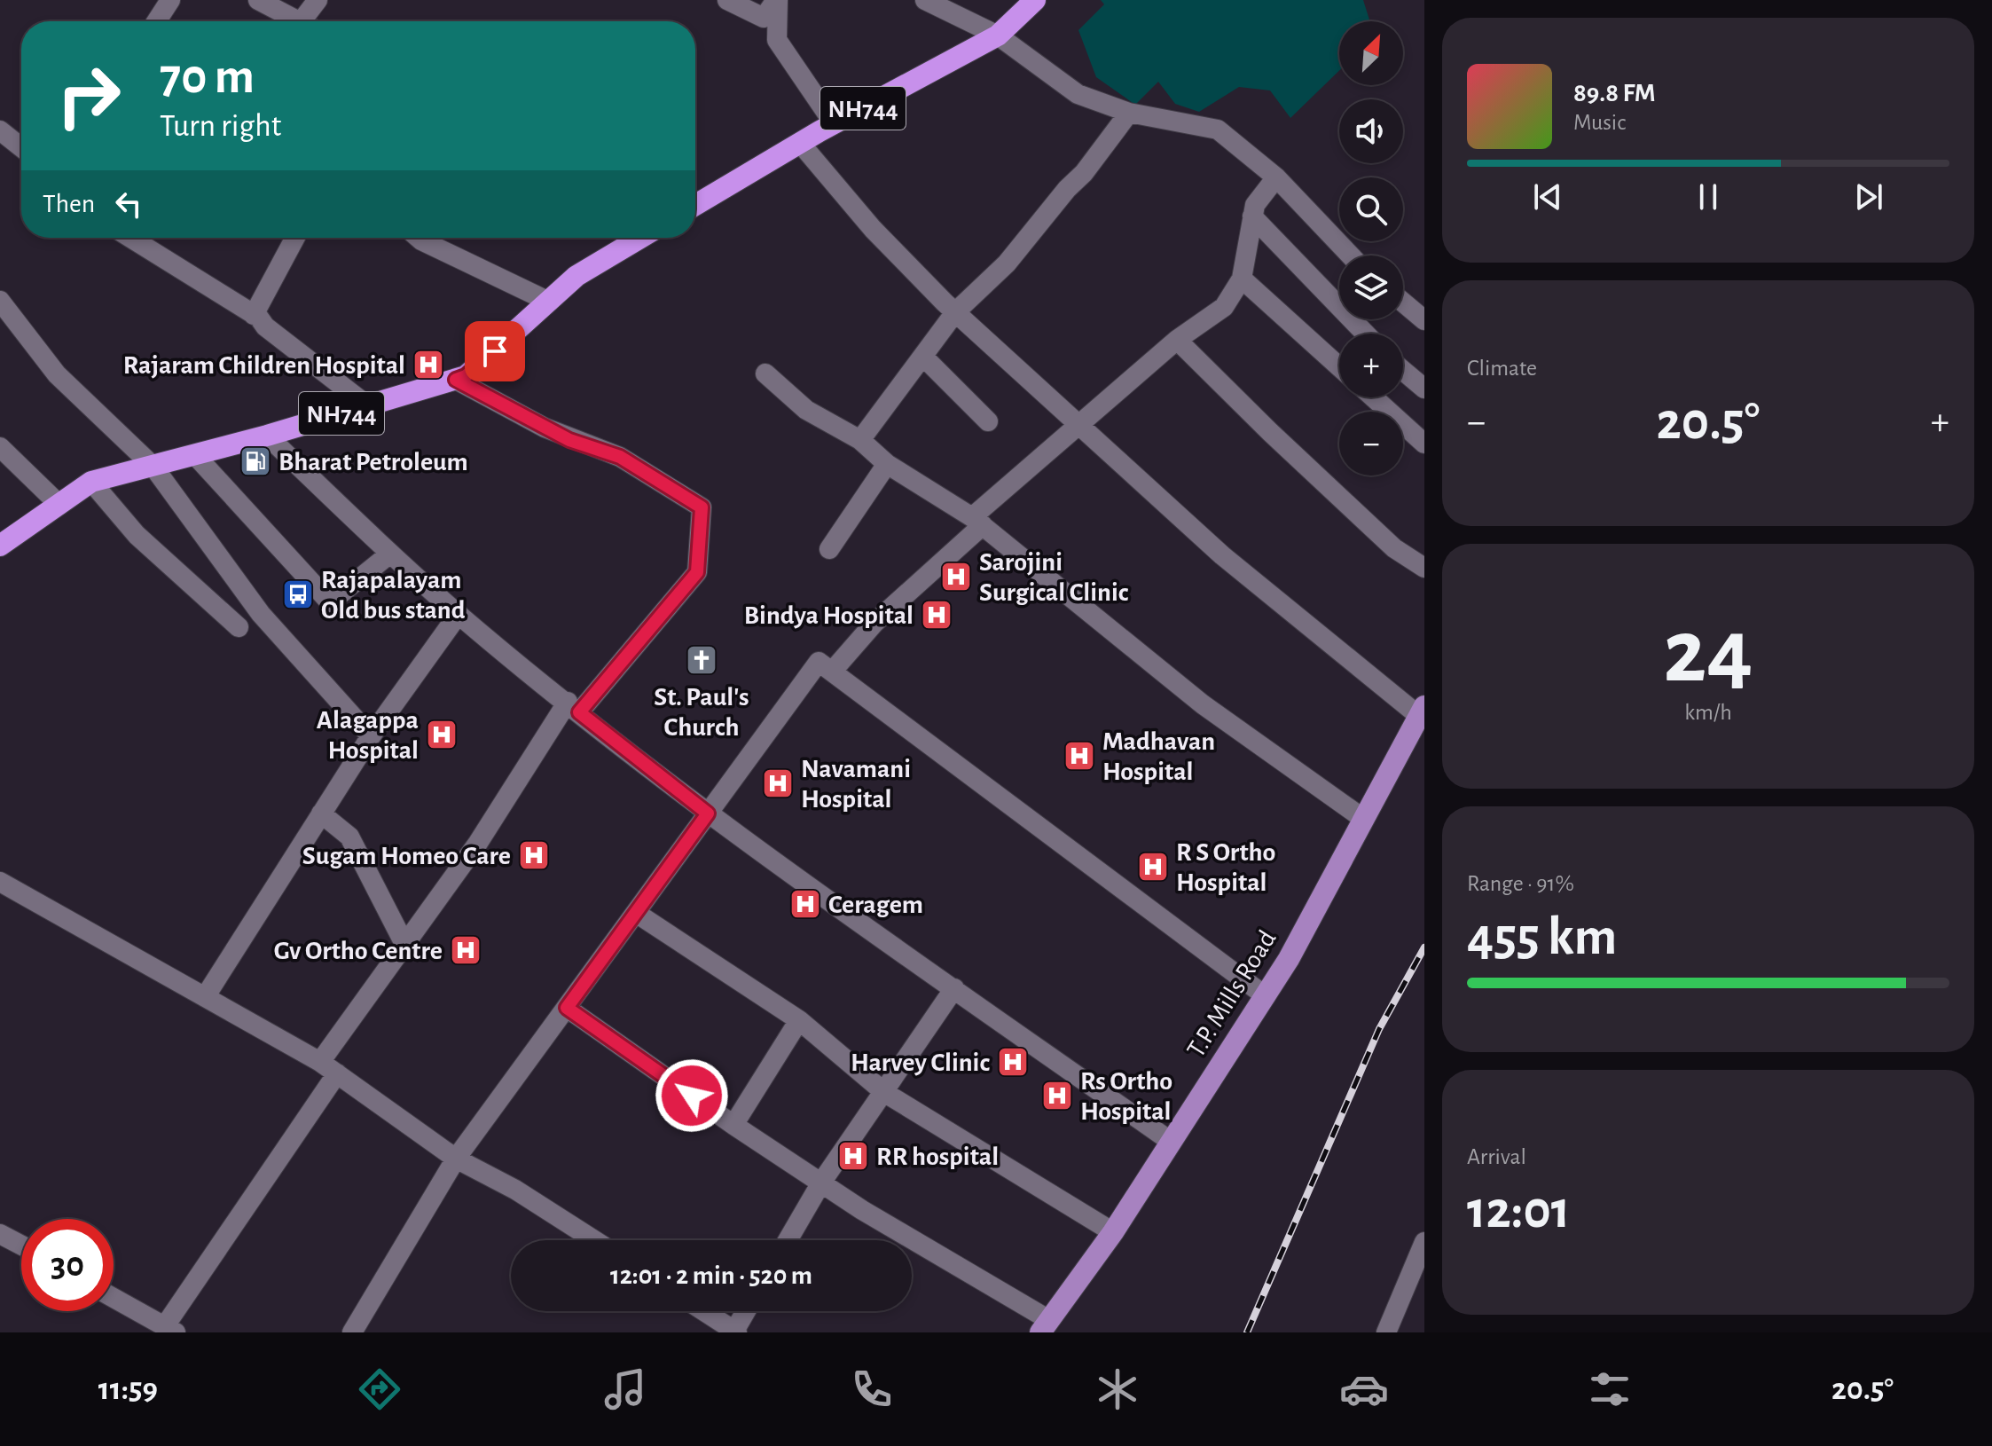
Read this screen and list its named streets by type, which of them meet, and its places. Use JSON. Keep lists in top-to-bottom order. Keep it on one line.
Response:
{"streets":{"highway":["NH744"],"main road":["T.P. Mills Road"]},"places":{"hospital":["Rajaram Children Hospital","Sarojini Surgical Clinic","Bindya Hospital","Alagappa Hospital","Madhavan Hospital","Navamani Hospital","Sugam Homeo Care","R S Ortho Hospital","Ceragem","Gv Ortho Centre","Harvey Clinic","Rs Ortho Hospital","RR hospital"],"fuel station":["Bharat Petroleum"],"bus stop":["Rajapalayam Old bus stand"],"church":["St. Paul's Church"]},"north":"top right","page":{"map_buttons":["+","−"],"turn":["70 m","Turn right"],"song":["89.8 FM","Music"],"then":"Then","tile":["Climate",["24","km/h"],["Range · 91%","455 km"],["Arrival","12:01"]],"heat":["−","20.5°","+"],"limit":"30","trip":"12:01 · 2 min · 520 m","tabs":["11:59","20.5°"]}}
